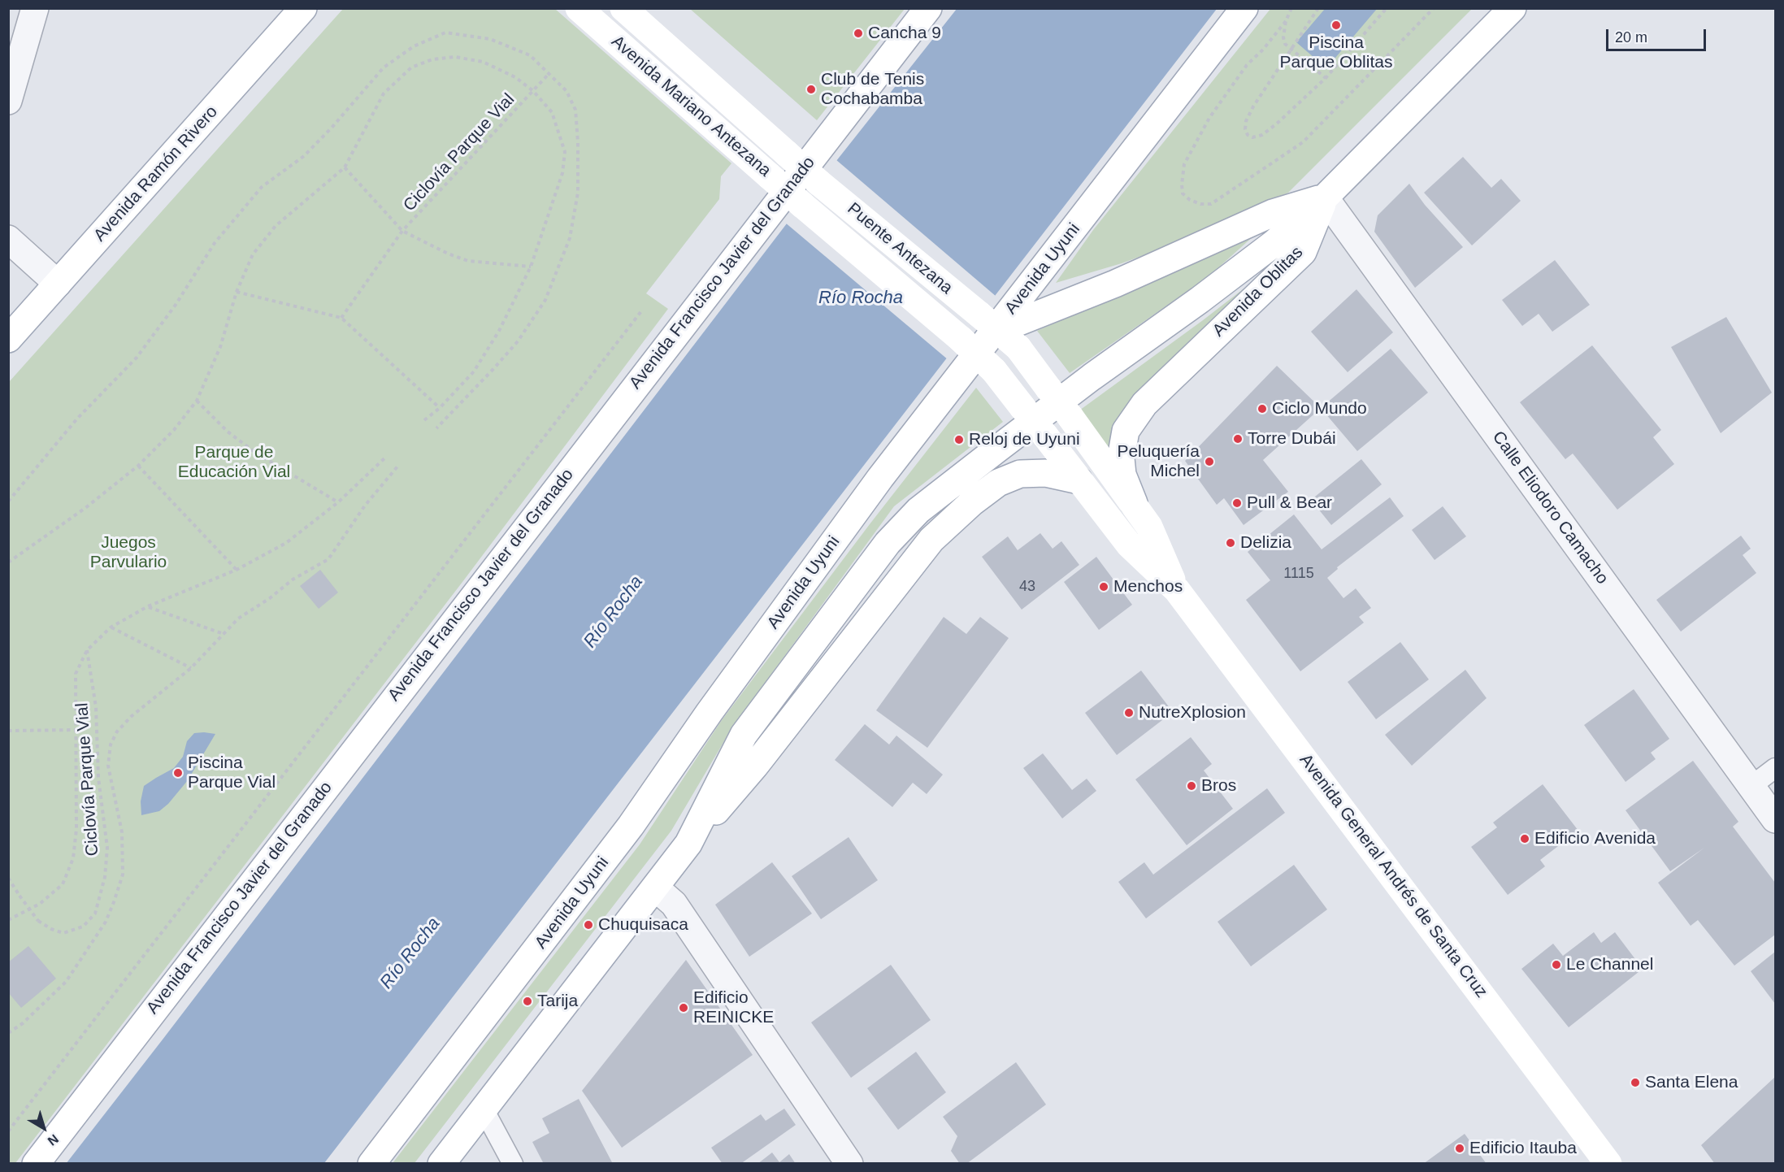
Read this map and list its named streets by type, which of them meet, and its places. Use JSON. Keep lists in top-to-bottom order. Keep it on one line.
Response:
{"streets":{"main road":["Avenida Mariano Antezana","Avenida Ramón Rivero","Puente Antezana","Avenida Uyuni","Avenida Francisco Javier del Granado","Avenida Oblitas","Avenida General Andrés de Santa Cruz"],"street":["Calle Eliodoro Camacho"],"path":["Ciclovía Parque Vial"]},"crossings":[["Avenida Mariano Antezana","Puente Antezana"],["Puente Antezana","Avenida Uyuni"],["Puente Antezana","Avenida General Andrés de Santa Cruz"],["Avenida Uyuni","Avenida General Andrés de Santa Cruz"],["Avenida Oblitas","Calle Eliodoro Camacho"],["Avenida Oblitas","Avenida General Andrés de Santa Cruz"]],"water":["Río Rocha"],"parks":["Parque de Educación Vial","Juegos Parvulario"],"places":["Piscina Parque Oblitas","Cancha 9","Club de Tenis Cochabamba","Ciclo Mundo","Torre Dubái","Reloj de Uyuni","Peluquería Michel","Pull & Bear","Delizia","Menchos","NutreXplosion","Piscina Parque Vial","Bros","Edificio Avenida","Chuquisaca","Le Channel","Tarija","Edificio REINICKE","Santa Elena","Edificio Itauba"],"house_numbers":["1115","43"],"scale_bar":"20 m","north":"bottom right"}
